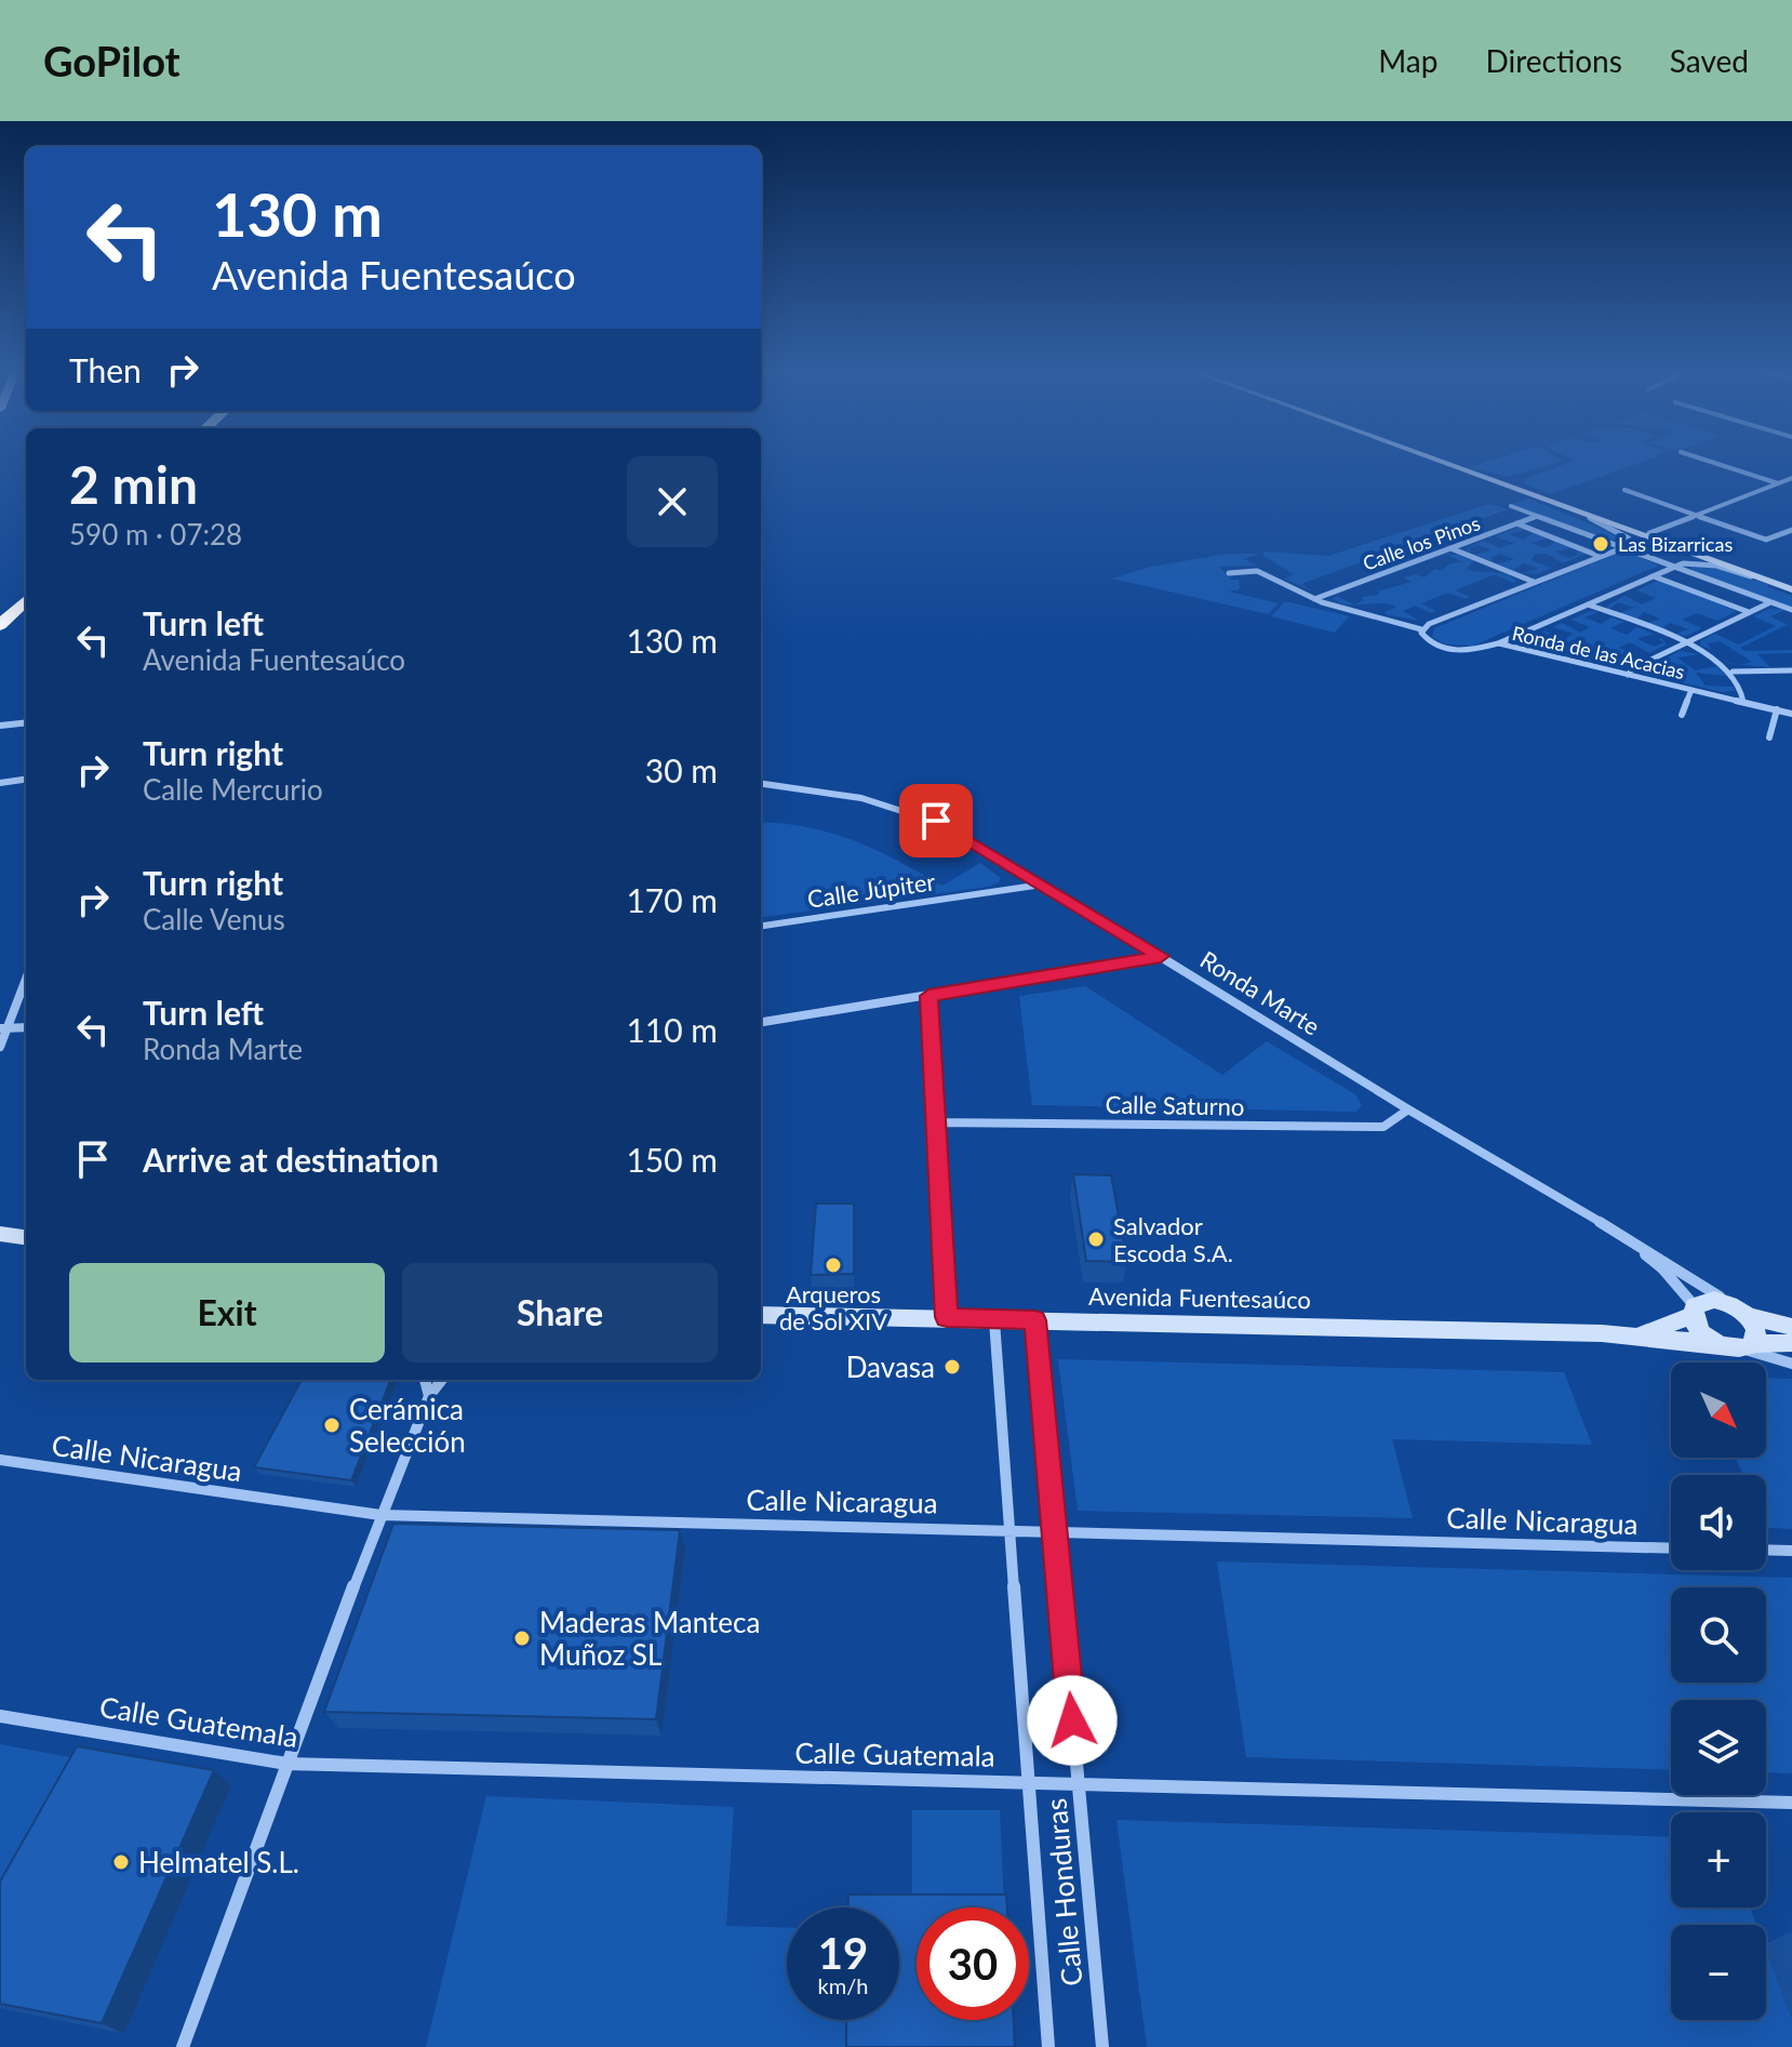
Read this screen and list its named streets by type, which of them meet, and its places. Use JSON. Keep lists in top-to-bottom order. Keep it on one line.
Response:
{"streets":{"main road":["Avenida Fuentesaúco"],"street":["Calle los Pinos","Ronda de las Acacias","Calle Júpiter","Ronda Marte","Calle Saturno","Calle Nicaragua","Calle Guatemala","Calle Honduras"]},"crossings":[["Calle Júpiter","Ronda Marte"],["Ronda Marte","Calle Saturno"],["Ronda Marte","Avenida Fuentesaúco"],["Avenida Fuentesaúco","Calle Honduras"],["Calle Nicaragua","Calle Honduras"],["Calle Guatemala","Calle Honduras"]],"places":["Las Bizarricas","Salvador Escoda S.A.","Arqueros de Sol XIV","Davasa","Cerámica Selección","Maderas Manteca Muñoz SL","Helmatel S.L."],"north":"bottom right","page":{"header":"GoPilot","nav":["Map","Directions","Saved"],"turn":["130 m","Avenida Fuentesaúco"],"then":"Then","heading":["2 min","590 m · 07:28"],"list":[{"name":"Turn left","note":"Avenida Fuentesaúco","value":"130 m"},{"name":"Turn right","note":"Calle Mercurio","value":"30 m"},{"name":"Turn right","note":"Calle Venus","value":"170 m"},{"name":"Turn left","note":"Ronda Marte","value":"110 m"},{"name":"Arrive at destination","value":"150 m"}],"buttons":["Exit","Share"],"map_buttons":["+","−"],"speed":"19 km/h","limit":"30"}}
